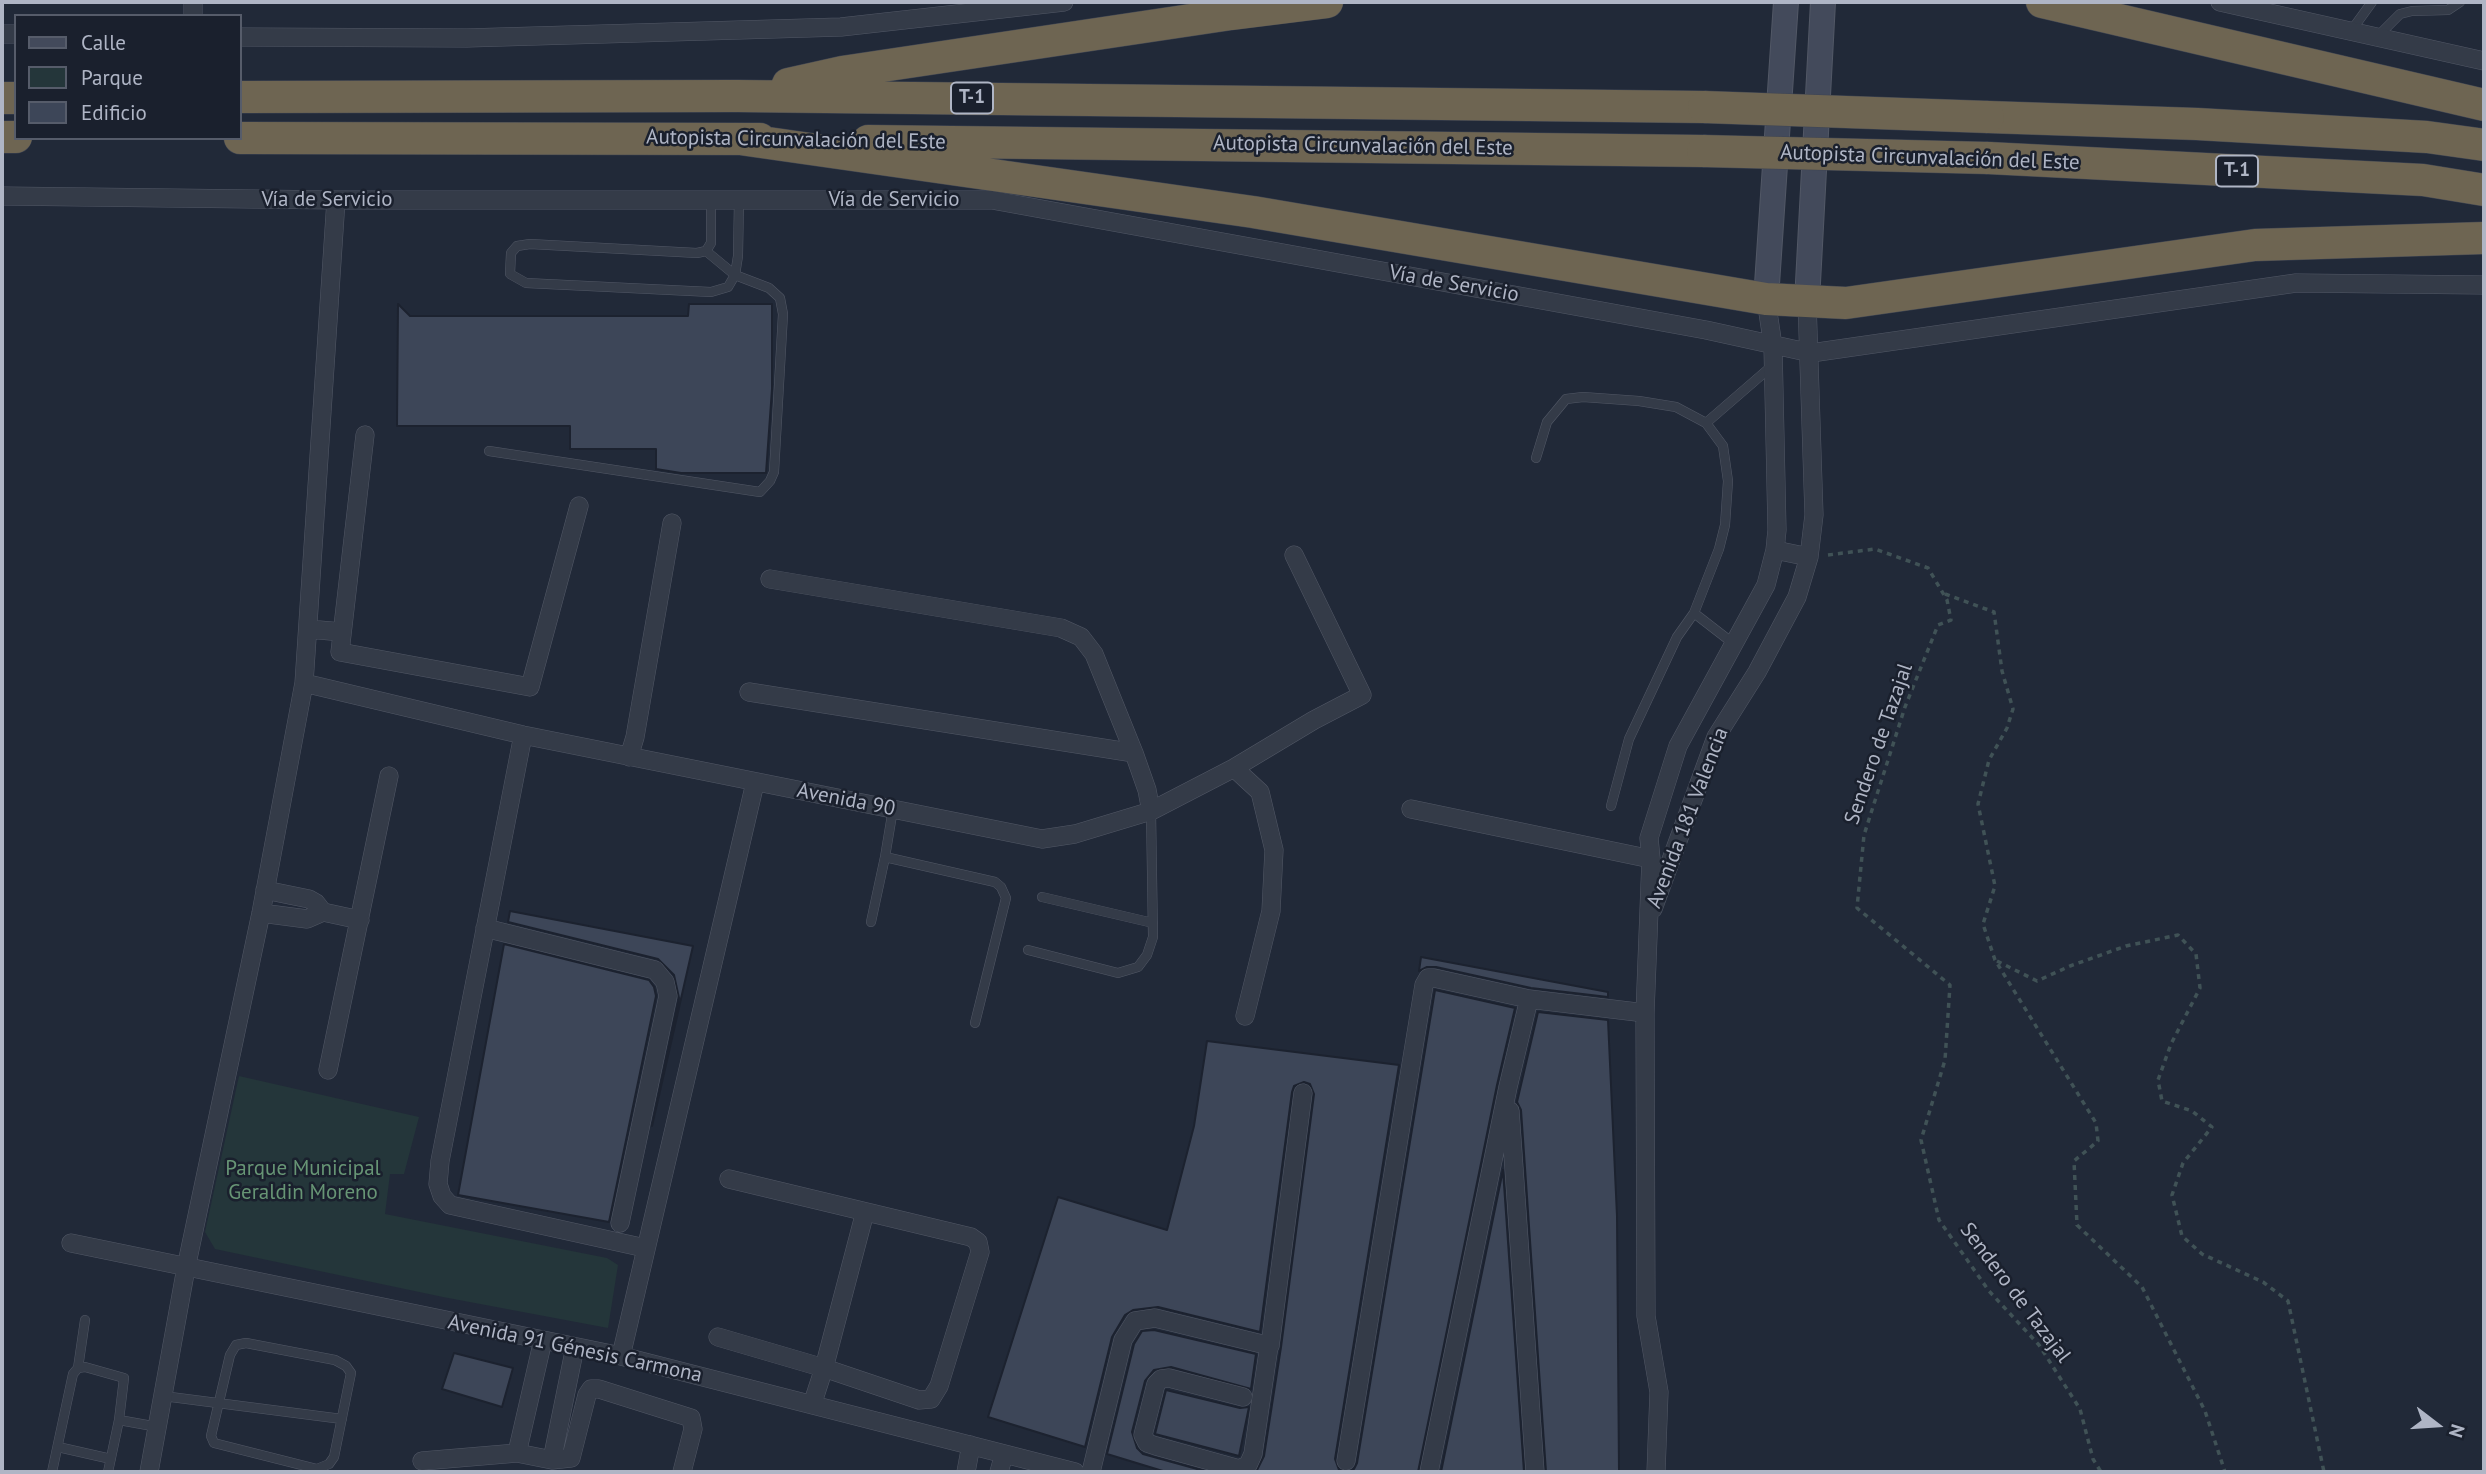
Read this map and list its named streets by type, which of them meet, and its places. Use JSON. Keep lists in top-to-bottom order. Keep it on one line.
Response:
{"streets":{"highway":["T-1","Autopista Circunvalación del Este"],"street":["Vía de Servicio","Avenida 90","Avenida 181 Valencia","Avenida 91 Génesis Carmona"],"path":["Sendero de Tazajal"]},"crossings":[["Vía de Servicio","Avenida 181 Valencia"]],"parks":["Parque Municipal Geraldin Moreno"],"legend":["Calle","Parque","Edificio"],"north":"right"}
